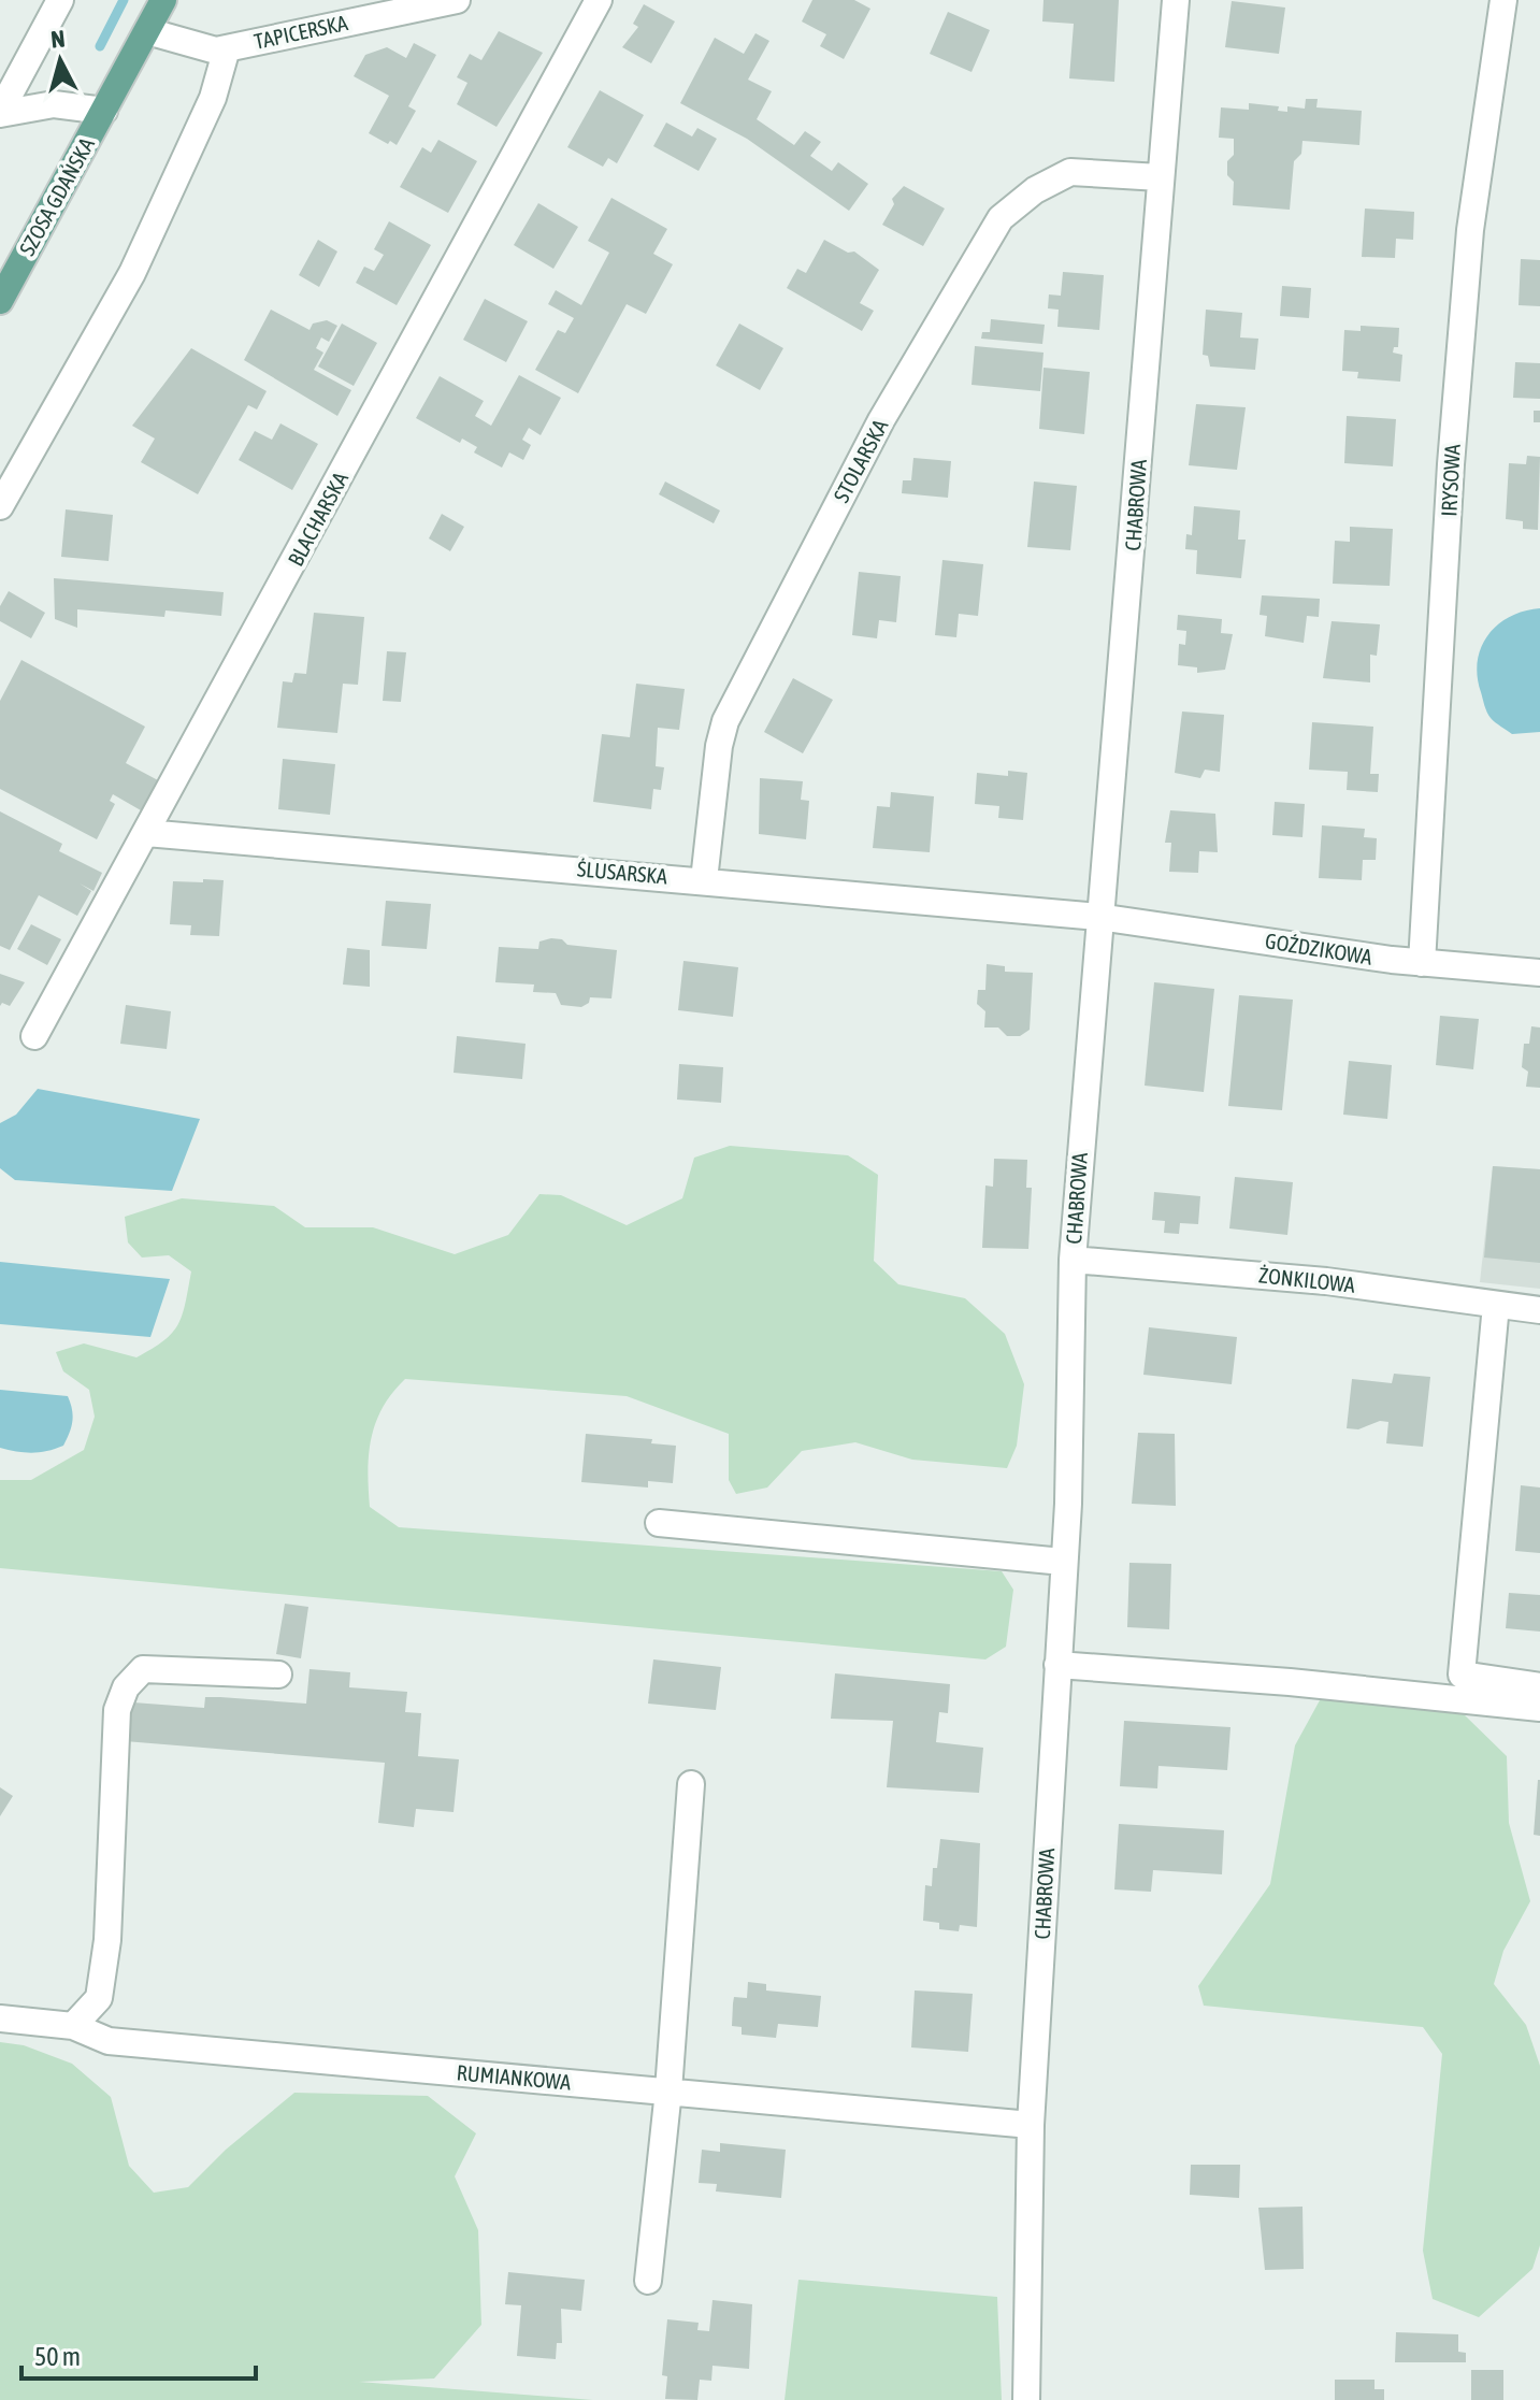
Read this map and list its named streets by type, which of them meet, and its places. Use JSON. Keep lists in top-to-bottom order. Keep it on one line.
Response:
{"streets":{"main road":["SZOSA GDAŃSKA"],"street":["TAPICERSKA","STOLARSKA","IRYSOWA","CHABROWA","BLACHARSKA","ŚLUSARSKA","GOŹDZIKOWA","ŻONKILOWA","RUMIANKOWA"]},"crossings":[["TAPICERSKA","SZOSA GDAŃSKA"],["STOLARSKA","CHABROWA"],["STOLARSKA","ŚLUSARSKA"],["IRYSOWA","GOŹDZIKOWA"],["CHABROWA","ŚLUSARSKA"],["CHABROWA","GOŹDZIKOWA"],["CHABROWA","ŻONKILOWA"],["CHABROWA","RUMIANKOWA"],["BLACHARSKA","ŚLUSARSKA"],["ŚLUSARSKA","GOŹDZIKOWA"]],"scale_bar":"50 m","north":"top"}
